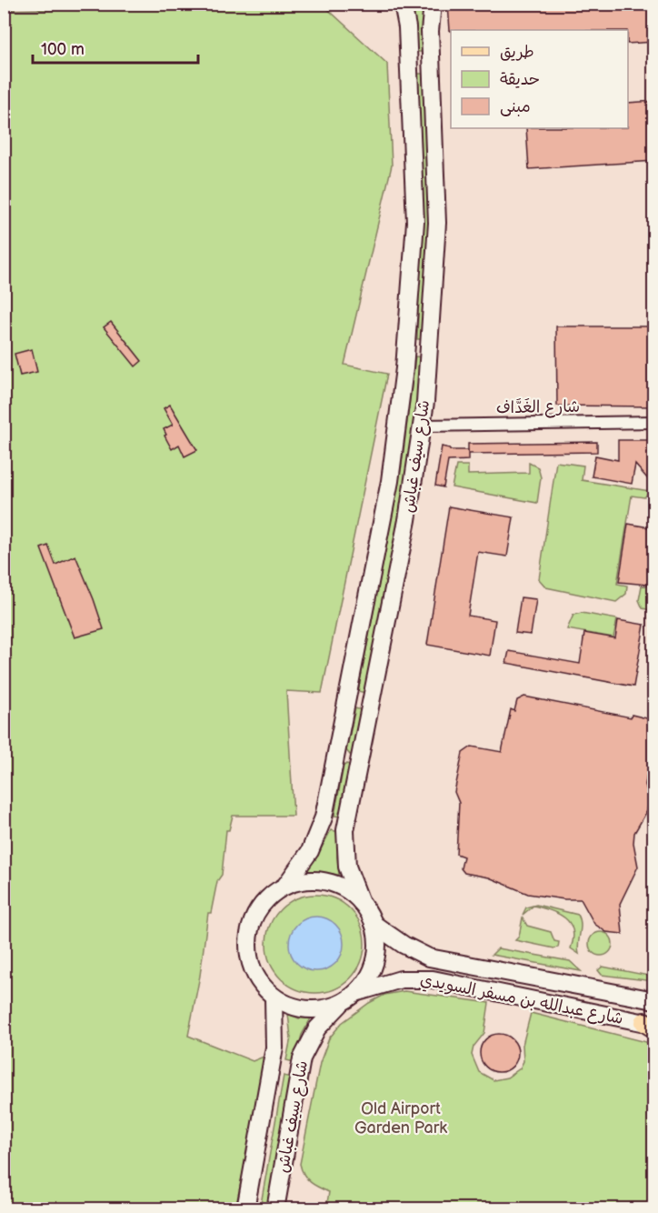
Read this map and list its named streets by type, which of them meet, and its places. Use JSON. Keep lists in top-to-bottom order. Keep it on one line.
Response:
{"streets":{"street":["شارع الغَدَّاف","شارع سيف غباش","شارع عبدالله بن مسفر السويدي"]},"crossings":[["شارع الغَدَّاف","شارع سيف غباش"],["شارع سيف غباش","شارع عبدالله بن مسفر السويدي"]],"parks":["Old Airport Garden Park"],"legend":["طريق","حديقة","مبنى"],"scale_bar":"100 m"}
